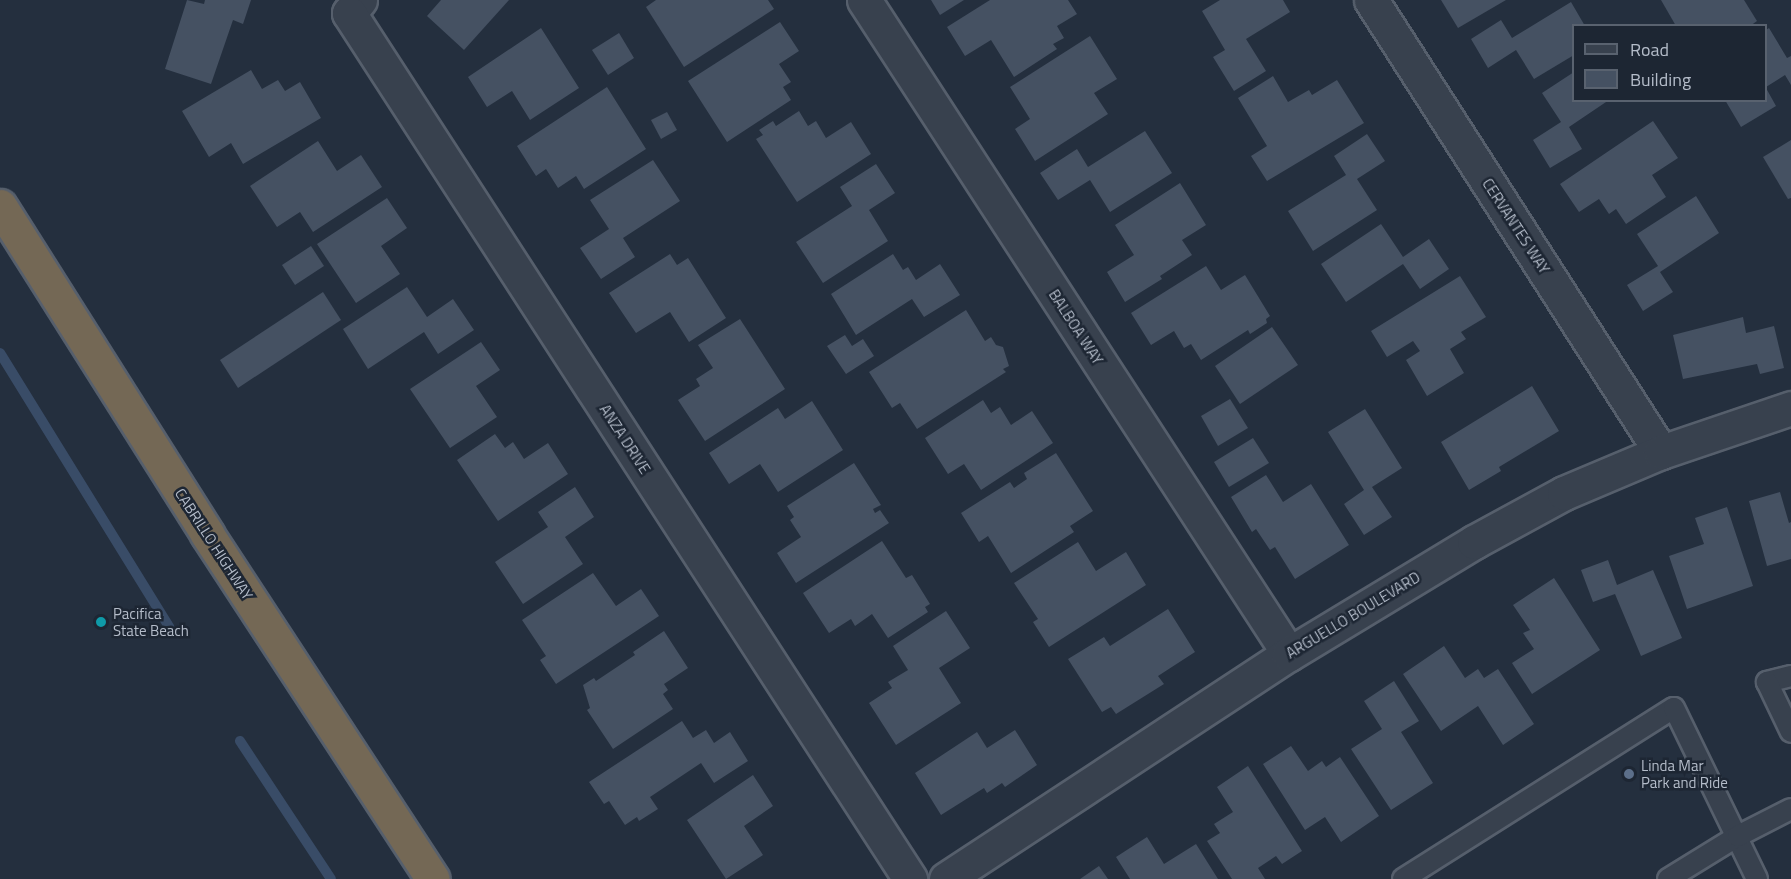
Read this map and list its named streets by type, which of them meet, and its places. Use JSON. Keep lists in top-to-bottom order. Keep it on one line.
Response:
{"streets":{"highway":["CABRILLO HIGHWAY"],"street":["CERVANTES WAY","BALBOA WAY","ANZA DRIVE","ARGUELLO BOULEVARD"]},"crossings":[["CERVANTES WAY","ARGUELLO BOULEVARD"],["BALBOA WAY","ARGUELLO BOULEVARD"]],"places":["Pacifica State Beach","Linda Mar Park and Ride"],"legend":["Road","Building"]}
